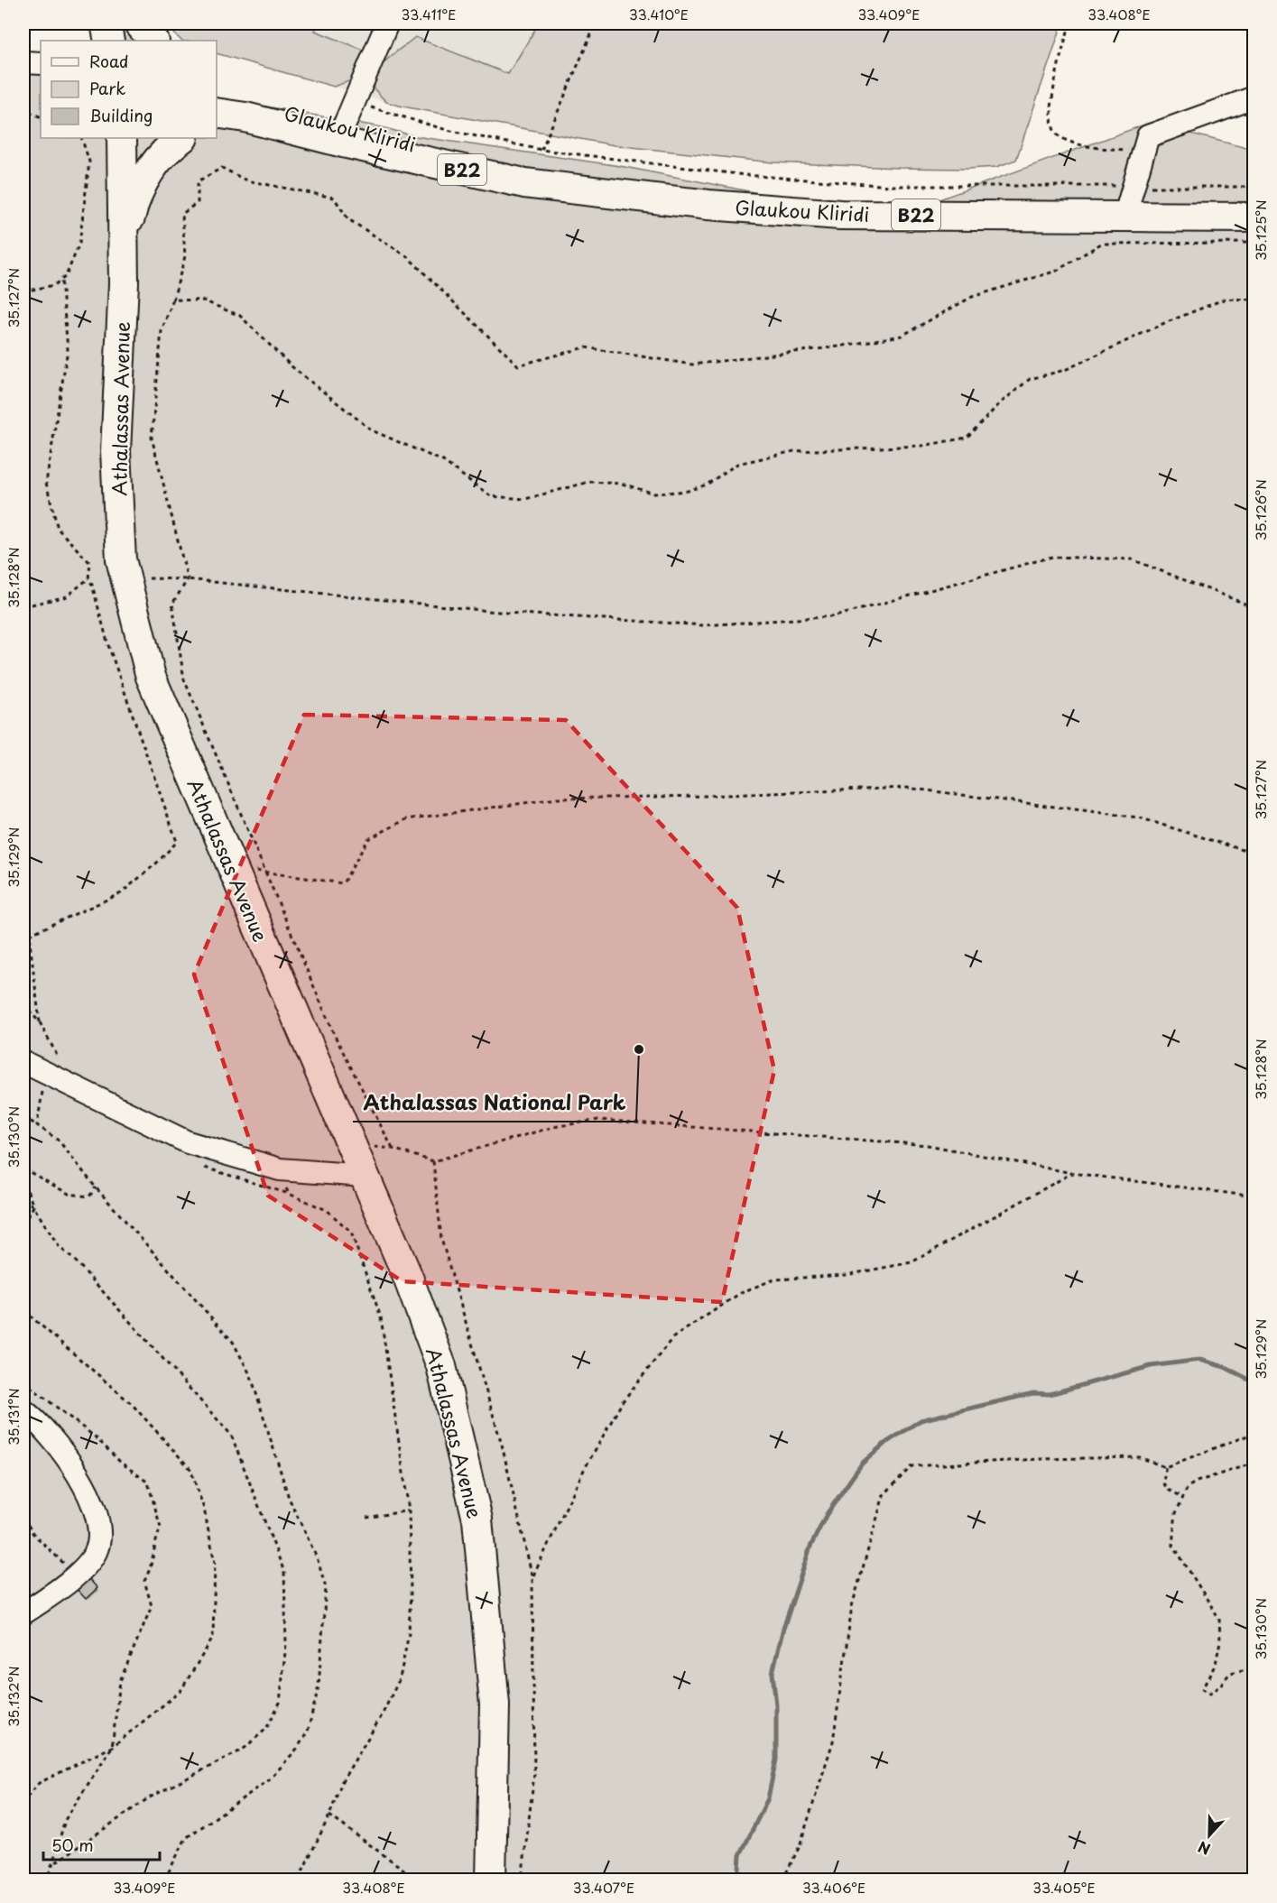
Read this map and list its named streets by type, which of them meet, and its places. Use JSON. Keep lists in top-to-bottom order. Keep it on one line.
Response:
{"streets":{"main road":["Glaukou Kliridi","B22","Athalassas Avenue"]},"places":["Athalassas National Park"],"legend":["Road","Park","Building"],"scale_bar":"50 m","north":"bottom","coordinates":["33.411°E","33.410°E","33.409°E","33.408°E","35.125°N","35.127°N","35.126°N","35.128°N","35.129°N","35.130°N","35.131°N","35.132°N","33.407°E","33.406°E","33.405°E"]}
